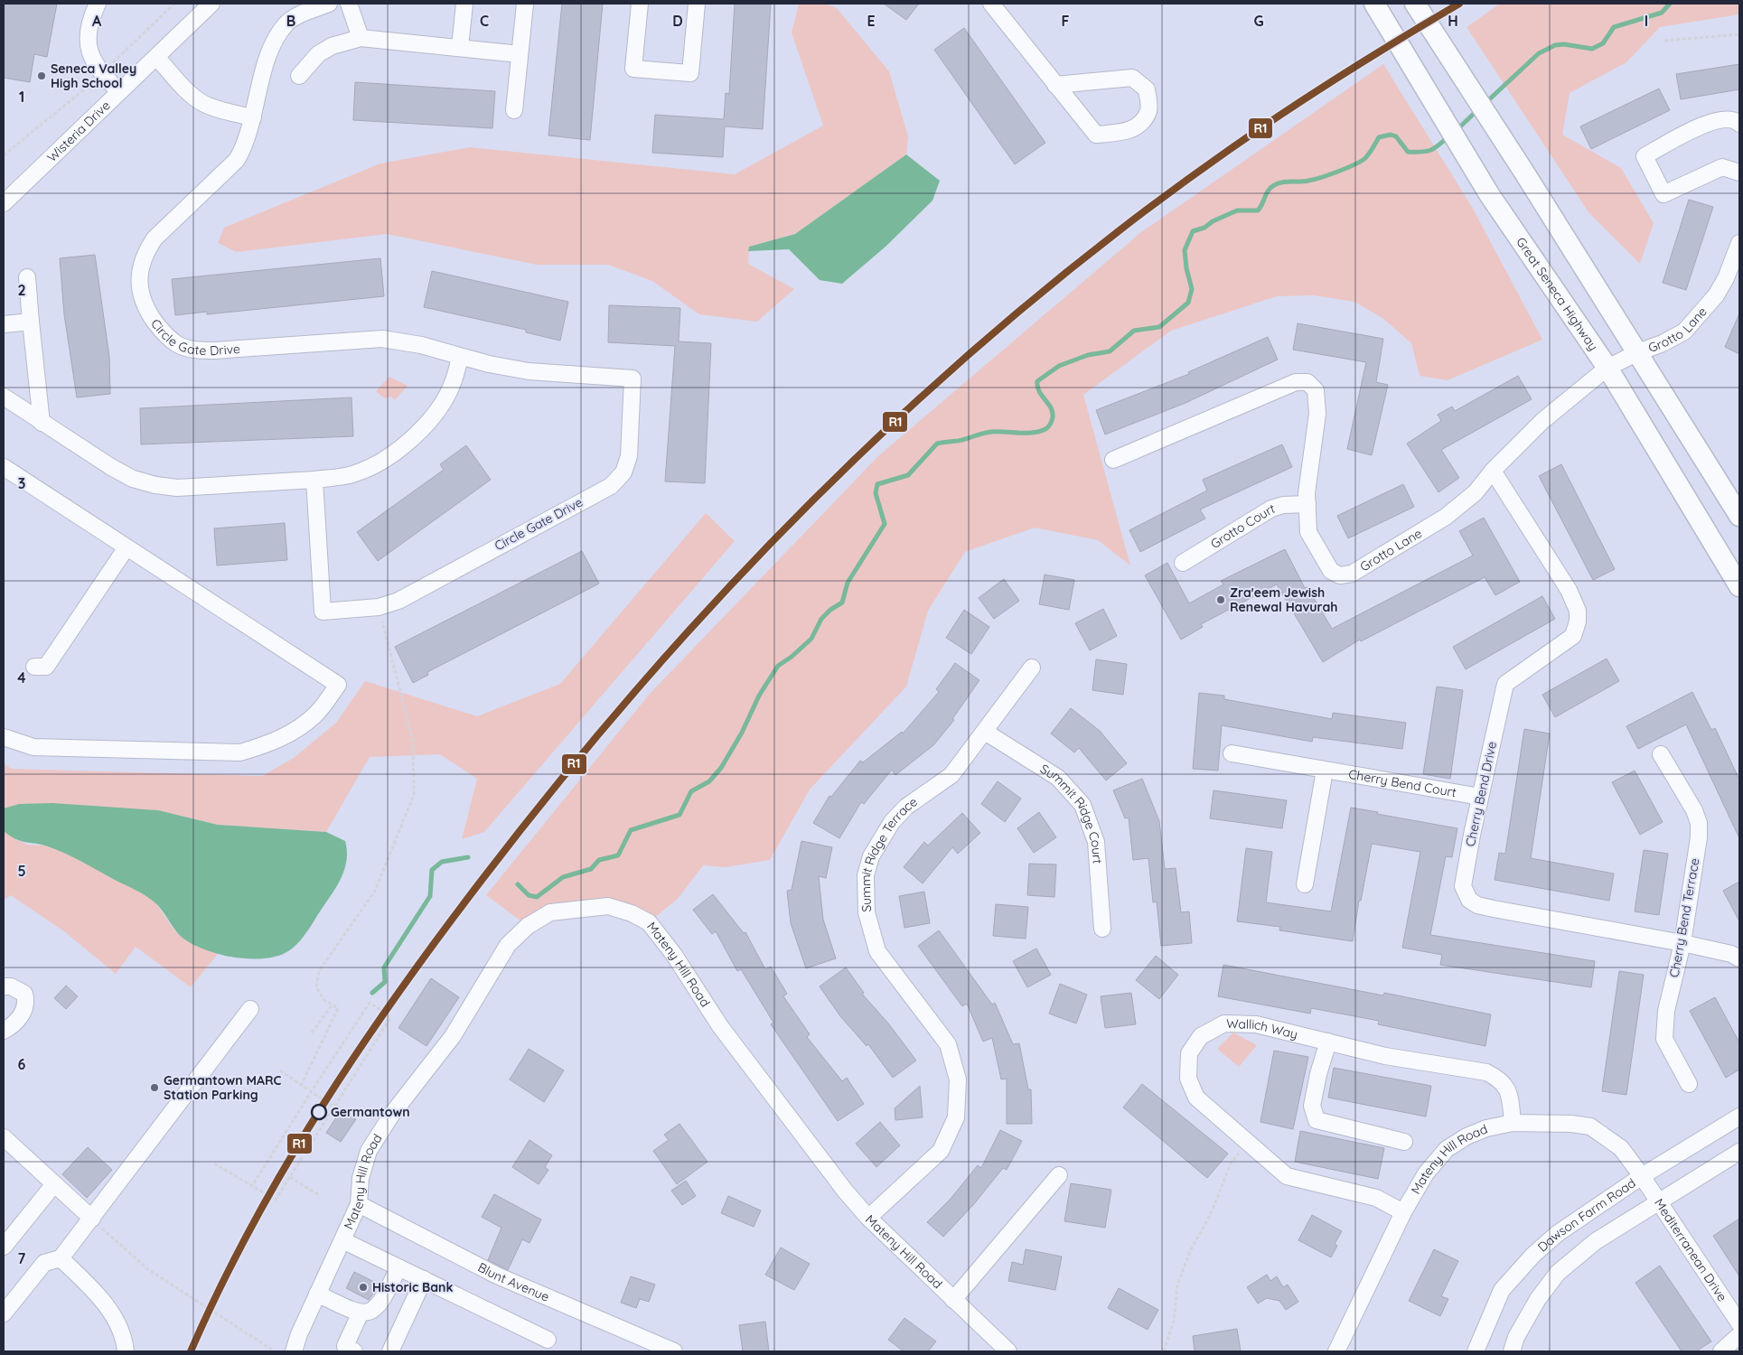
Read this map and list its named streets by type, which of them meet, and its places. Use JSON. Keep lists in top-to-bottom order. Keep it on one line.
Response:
{"streets":{"main road":["Great Seneca Highway"],"street":["Wisteria Drive","Grotto Lane","Circle Gate Drive","Grotto Court","Cherry Bend Court","Cherry Bend Drive","Summit Ridge Court","Summit Ridge Terrace","Cherry Bend Terrace","Mateny Hill Road","Wallich Way","Dawson Farm Road","Mediterranean Drive","Blunt Avenue"]},"crossings":[["Great Seneca Highway","Grotto Lane"],["Grotto Lane","Grotto Court"],["Grotto Lane","Cherry Bend Drive"],["Cherry Bend Court","Cherry Bend Drive"],["Cherry Bend Drive","Cherry Bend Terrace"],["Summit Ridge Court","Summit Ridge Terrace"],["Summit Ridge Terrace","Mateny Hill Road"],["Mateny Hill Road","Wallich Way"],["Mateny Hill Road","Dawson Farm Road"],["Mateny Hill Road","Mediterranean Drive"],["Mateny Hill Road","Blunt Avenue"],["Dawson Farm Road","Mediterranean Drive"]],"places":["Seneca Valley High School","Zra'eem Jewish Renewal Havurah","Germantown MARC Station Parking","Germantown","Historic Bank"],"lines":["transit line R1"],"grid":{"columns":["A","B","C","D","E","F","G","H","I"],"rows":["1","2","3","4","5","6","7"]}}
